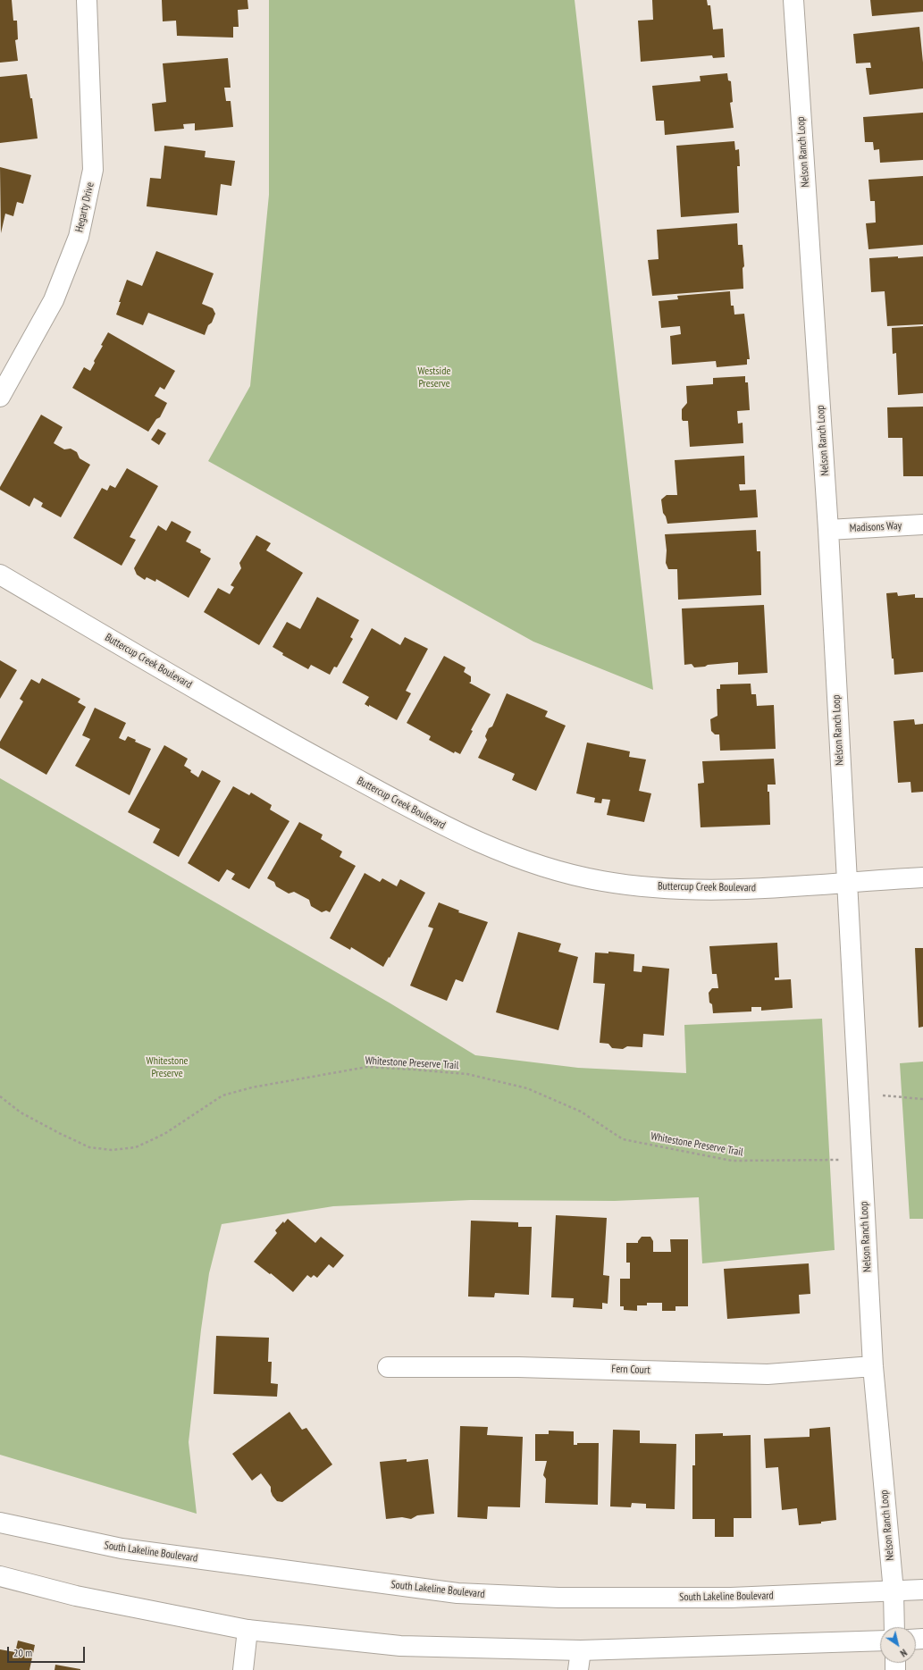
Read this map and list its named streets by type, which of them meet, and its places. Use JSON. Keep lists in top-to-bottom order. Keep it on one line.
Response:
{"streets":{"street":["Nelson Ranch Loop","Hegarty Drive","Madisons Way","Buttercup Creek Boulevard","Fern Court","South Lakeline Boulevard"],"path":["Whitestone Preserve Trail"]},"crossings":[["Nelson Ranch Loop","Madisons Way"],["Nelson Ranch Loop","Buttercup Creek Boulevard"],["Nelson Ranch Loop","Fern Court"],["Nelson Ranch Loop","South Lakeline Boulevard"]],"parks":["Westside Preserve","Whitestone Preserve"],"scale_bar":"20 m","north":"bottom right"}
